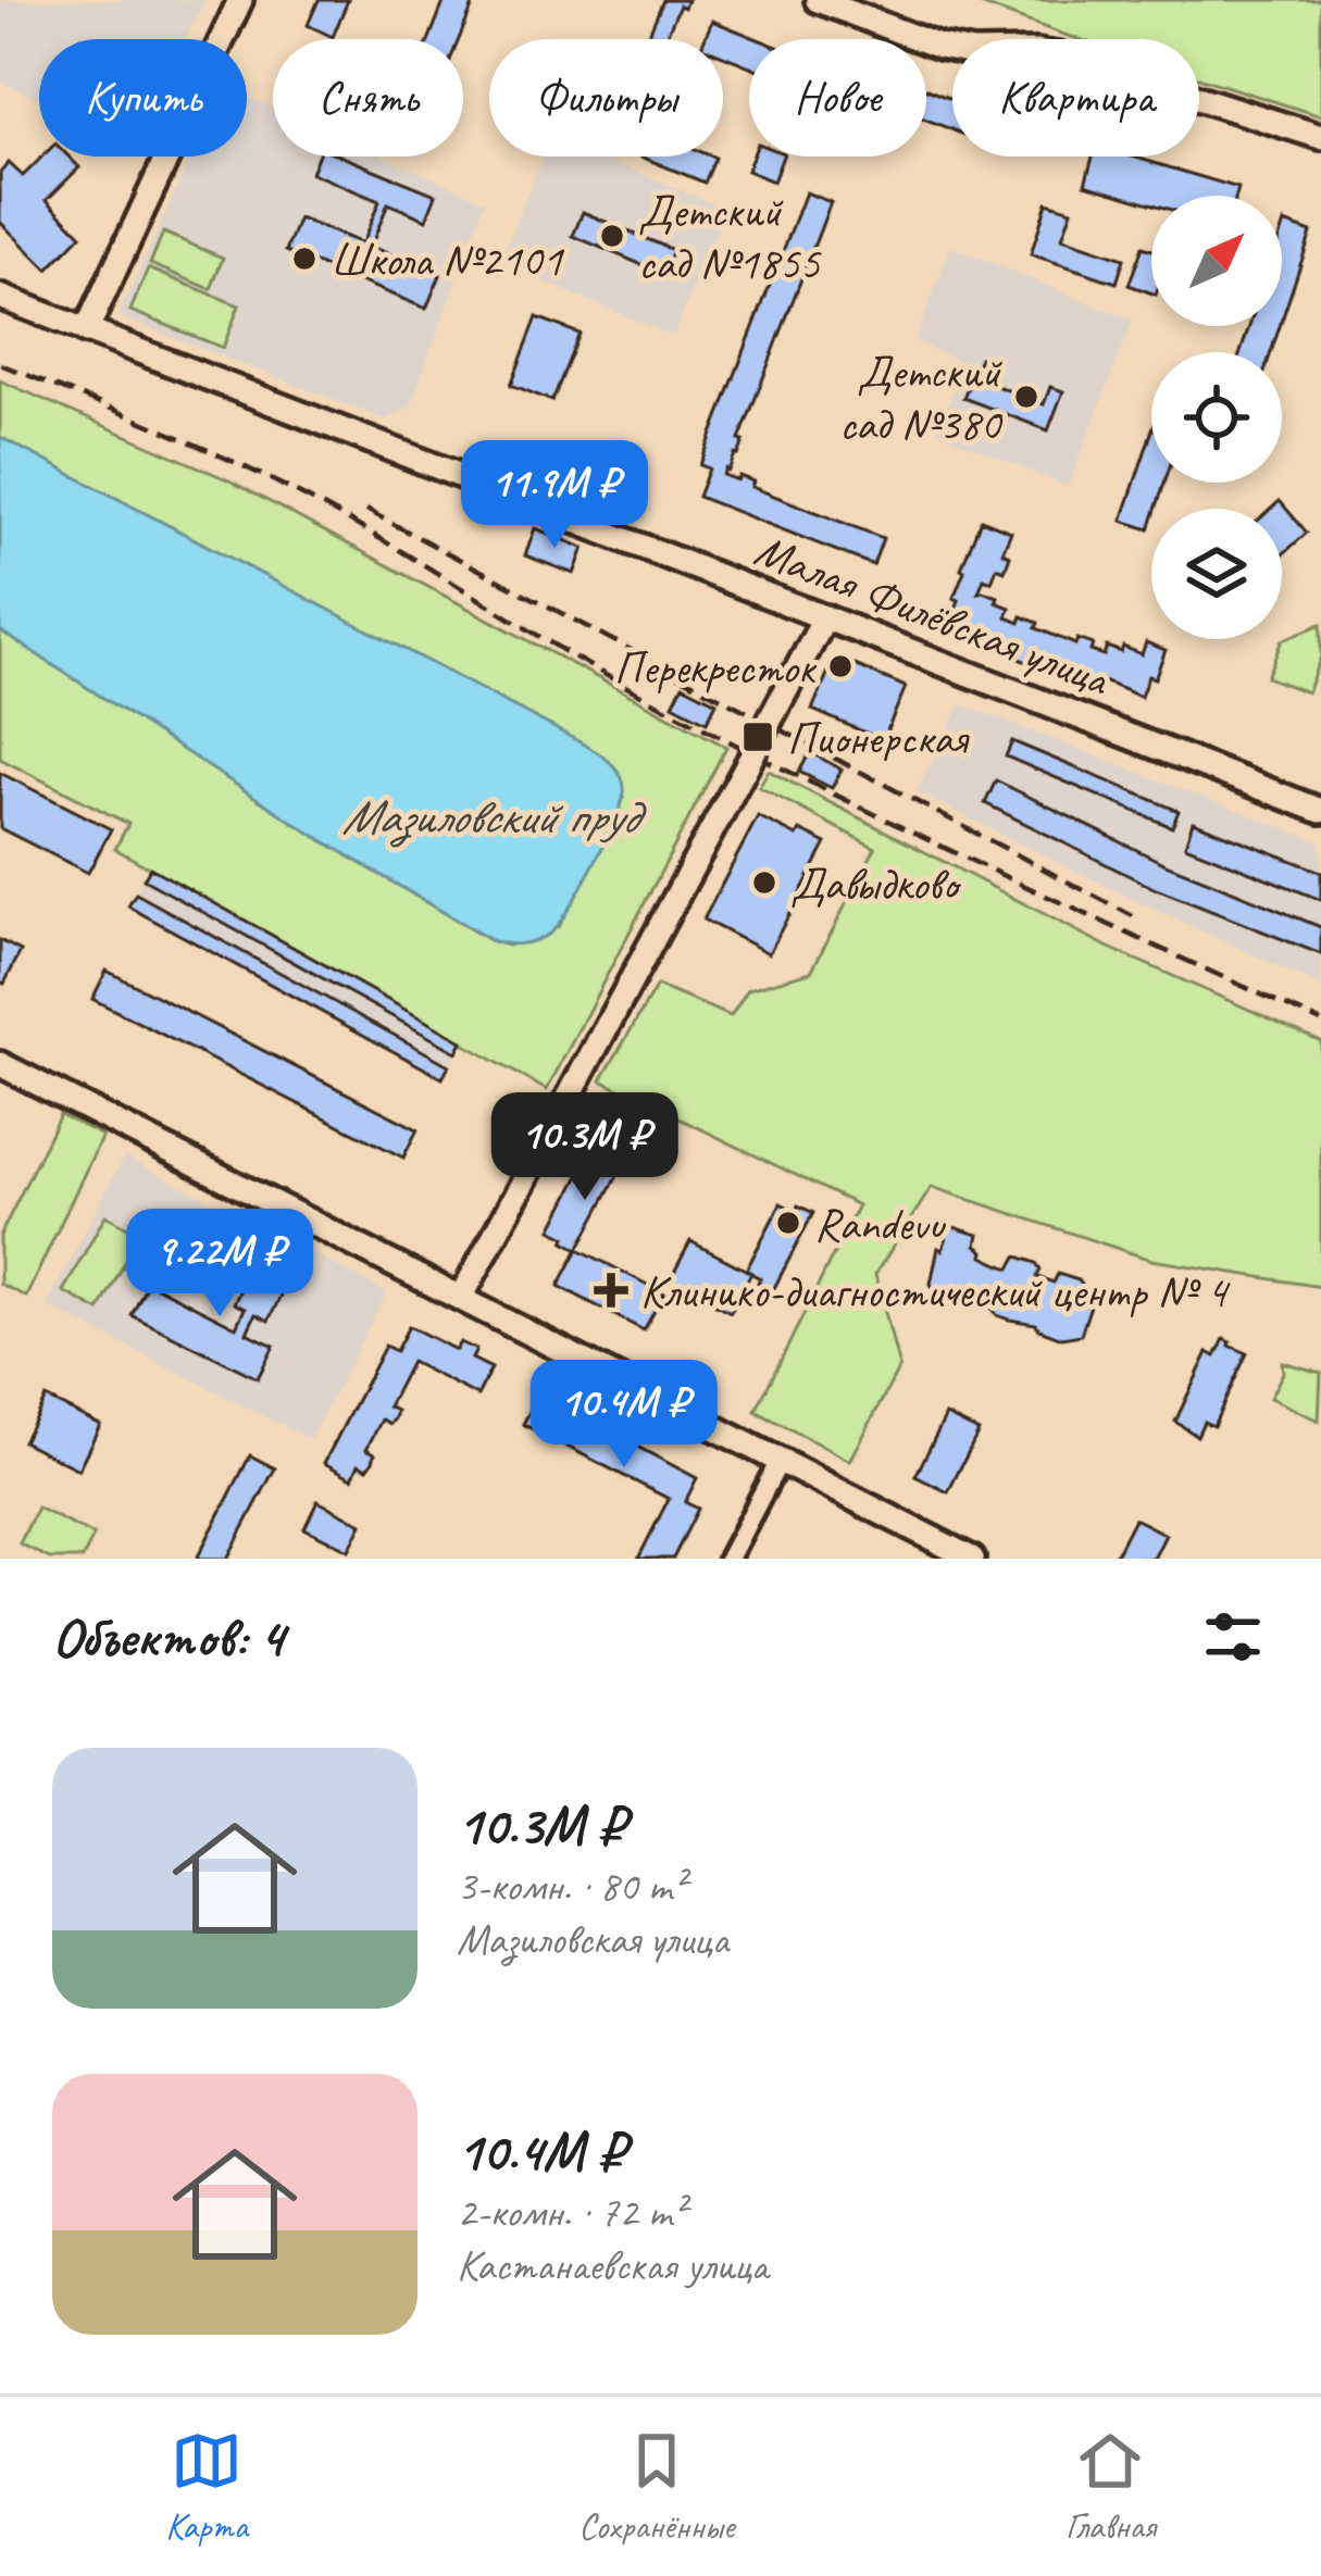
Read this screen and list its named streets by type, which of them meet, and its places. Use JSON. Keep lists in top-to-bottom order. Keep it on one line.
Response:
{"streets":{"street":["Малая Филёвская улица"]},"water":["Мазиловский пруд"],"places":{"other":["Детский сад №1855","Школа №2101","Детский сад №380","Перекресток","Давыдково","Randevu"],"transit":["Пионерская"],"health":["Клинико-диагностический центр № 4"]},"north":"top right","page":{"chip":["Купить","Снять","Фильтры","Новое","Квартира"],"price":["11.9M ₽","10.3M ₽","9.22M ₽","10.4M ₽"],"heading":"Объектов: 4","list":[{"name":"10.3M ₽","note":"3-комн. · 80 m² · Мазиловская улица"},{"name":"10.4M ₽","note":"2-комн. · 72 m² · Кастанаевская улица"}],"tabs":["Карта","Сохранённые","Главная"]}}
